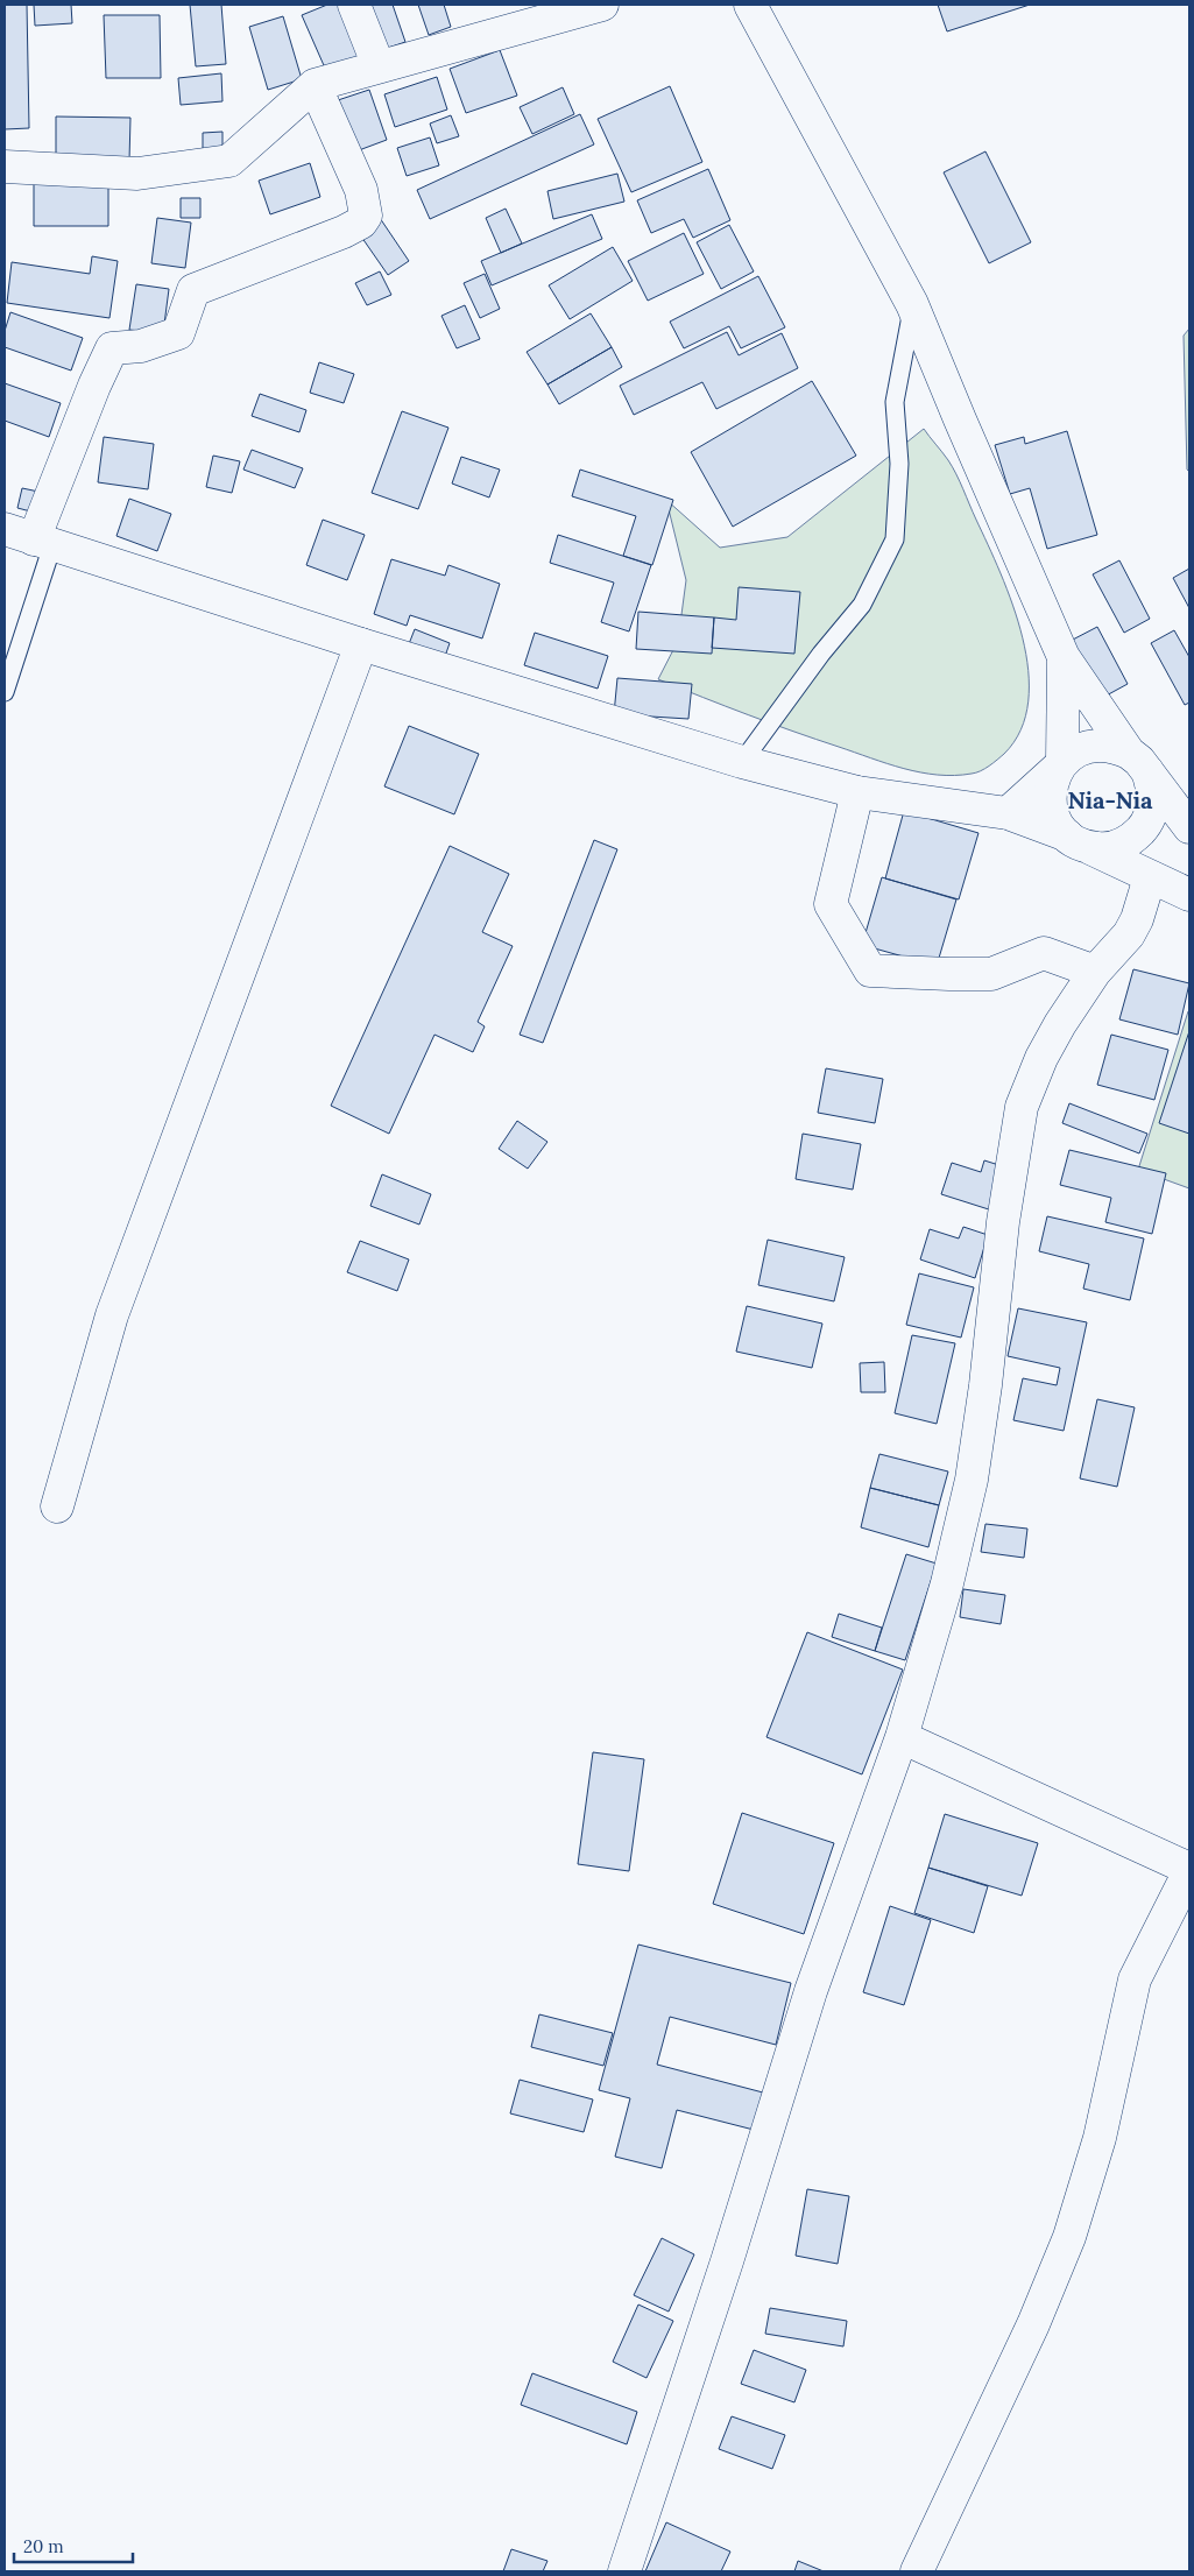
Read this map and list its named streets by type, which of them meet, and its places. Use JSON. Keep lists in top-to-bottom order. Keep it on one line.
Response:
{"districts":["Nia-Nia"],"scale_bar":"20 m"}
